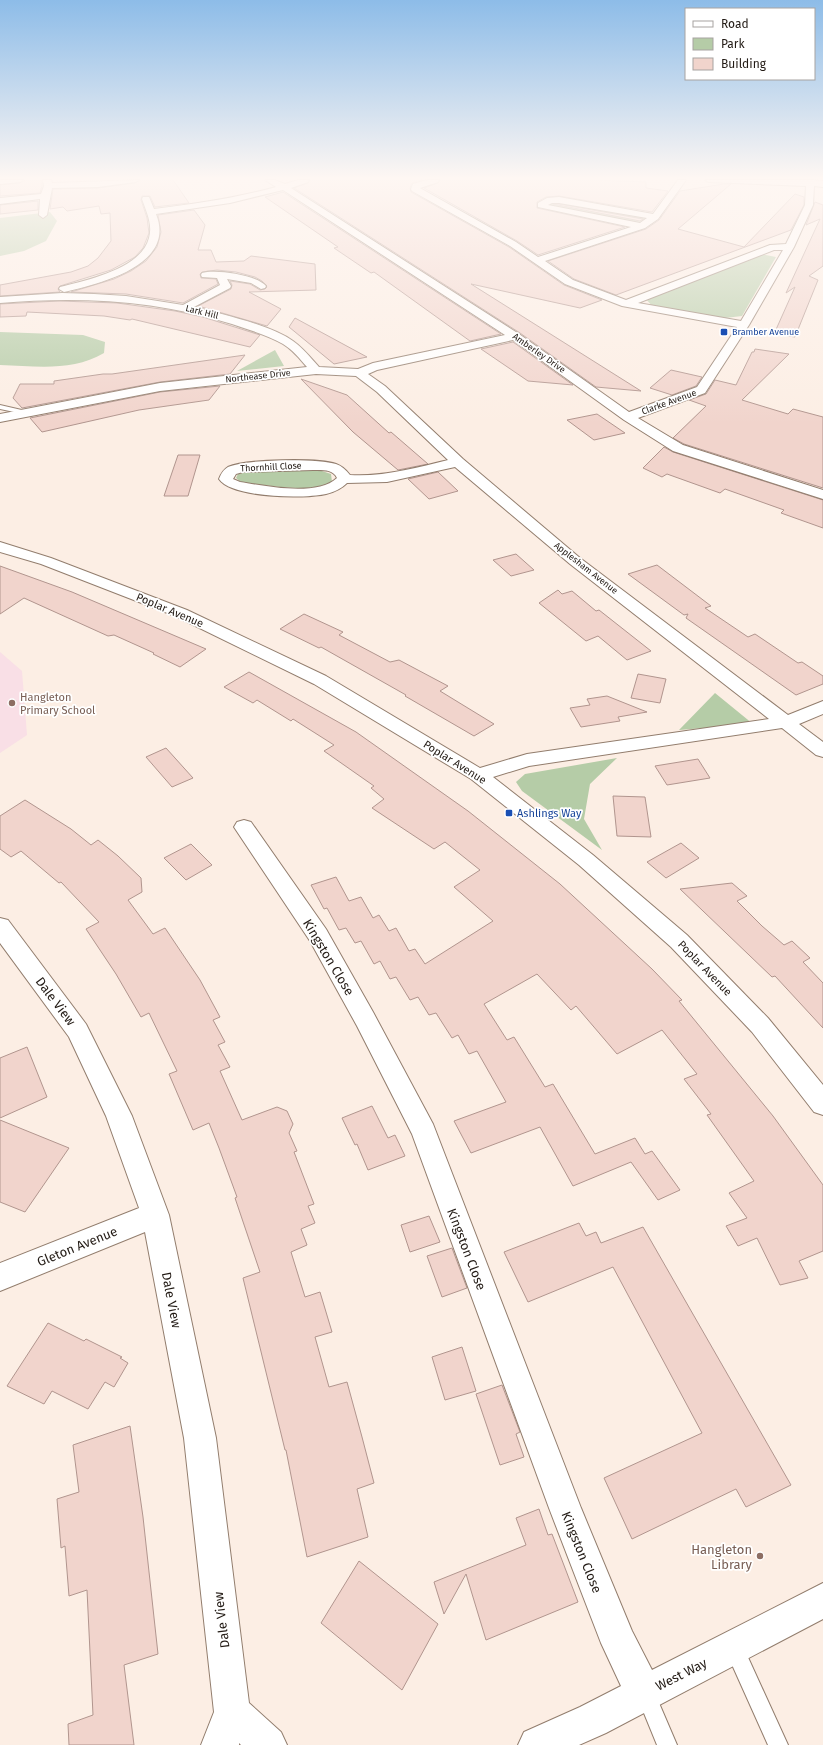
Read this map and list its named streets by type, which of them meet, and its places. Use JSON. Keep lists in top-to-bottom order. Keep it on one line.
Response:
{"streets":{"street":["Lark Hill","Amberley Drive","Northease Drive","Clarke Avenue","Thornhill Close","Applesham Avenue","Poplar Avenue","Kingston Close","Dale View","Gleton Avenue","West Way"]},"crossings":[["Lark Hill","Northease Drive"],["Amberley Drive","Northease Drive"],["Amberley Drive","Clarke Avenue"],["Northease Drive","Applesham Avenue"],["Kingston Close","West Way"],["Dale View","Gleton Avenue"]],"places":{"transit":["Bramber Avenue","Ashlings Way"],"other":["Hangleton Primary School","Hangleton Library"]},"legend":["Road","Park","Building"]}
